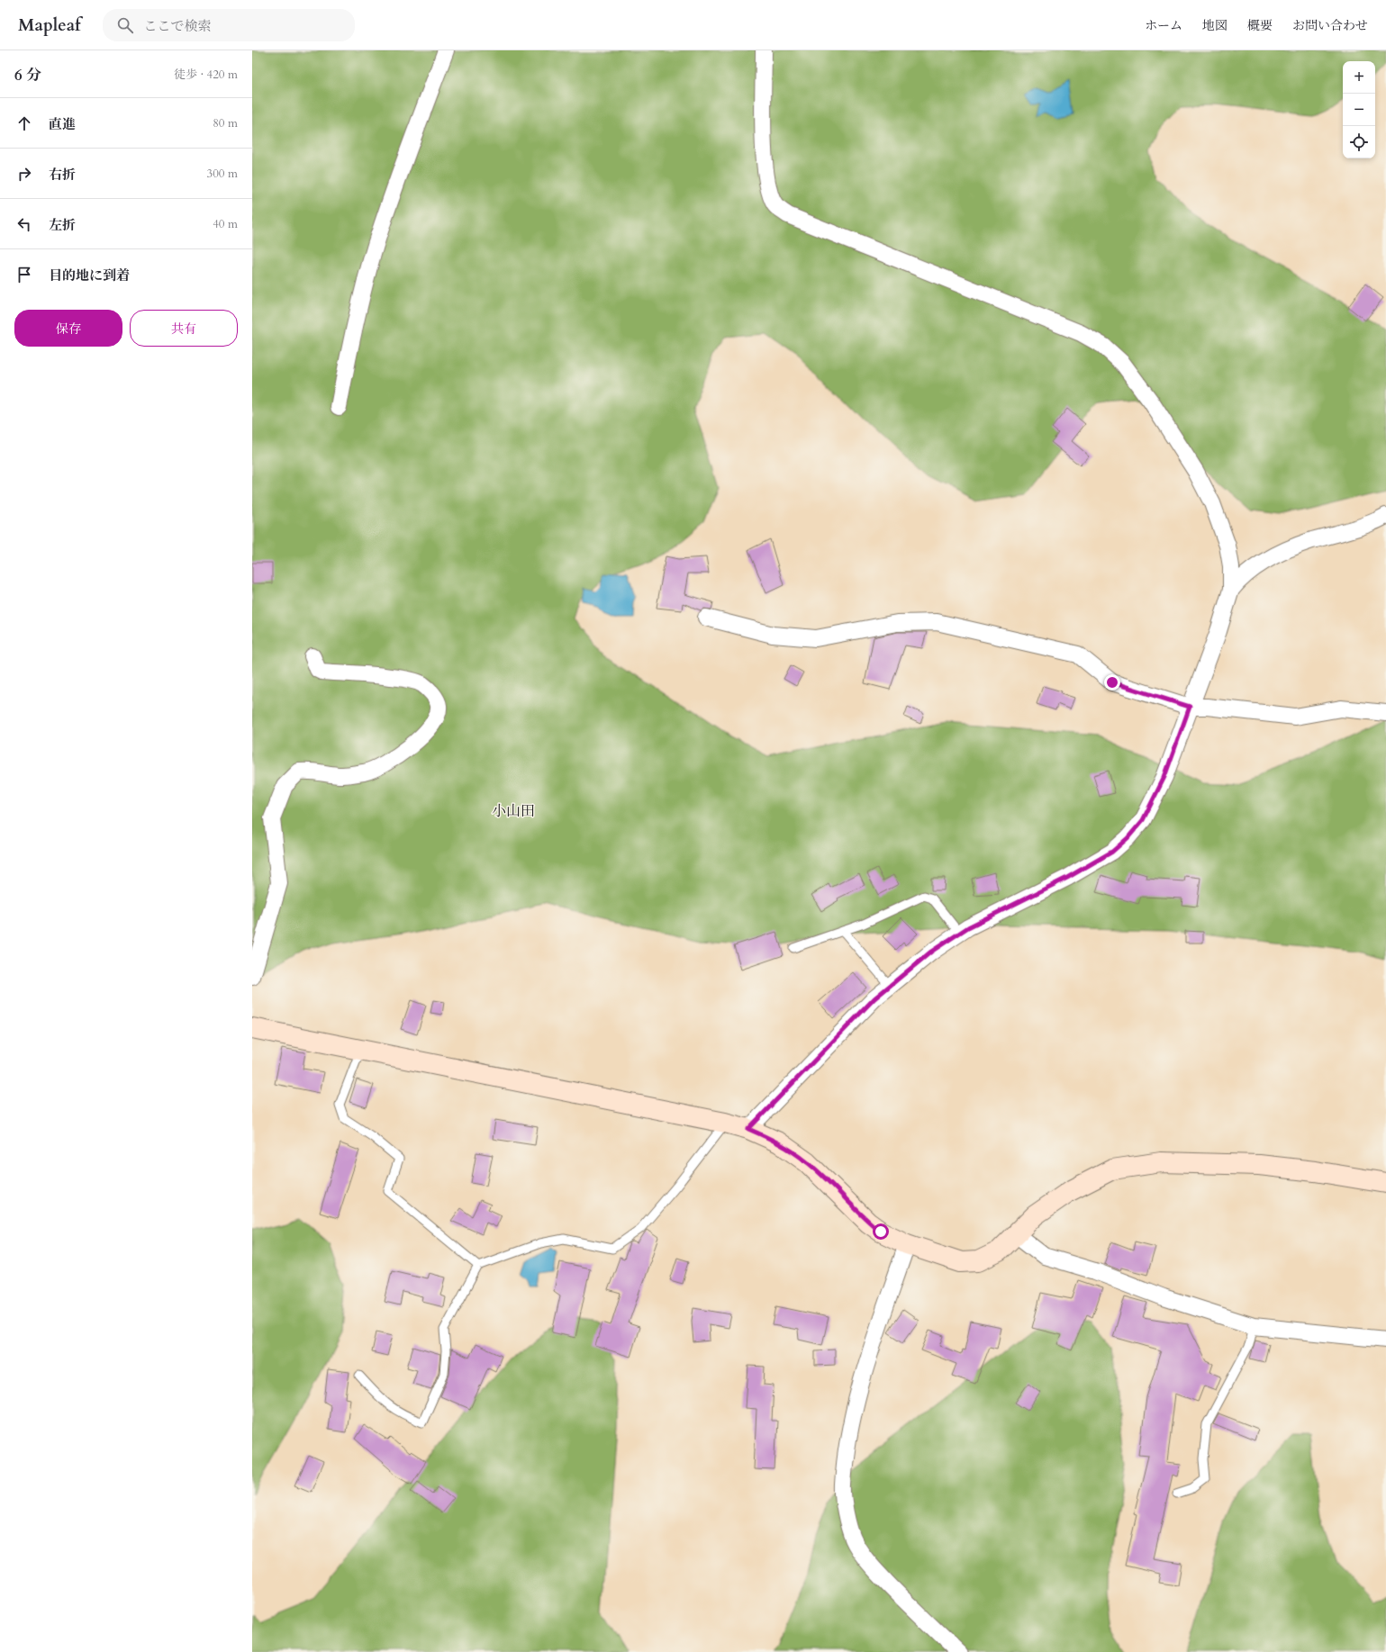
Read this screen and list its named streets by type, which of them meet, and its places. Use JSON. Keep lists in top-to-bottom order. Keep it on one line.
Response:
{"districts":["小山田"],"page":{"header":"Mapleaf","search":"ここで検索","nav":["ホーム","地図","概要","お問い合わせ"],"heading":["6 分","徒歩 · 420 m"],"map_buttons":["+","−"],"list":[["直進","80 m"],["右折","300 m"],["左折","40 m"],"目的地に到着"],"buttons":["保存","共有"]}}
